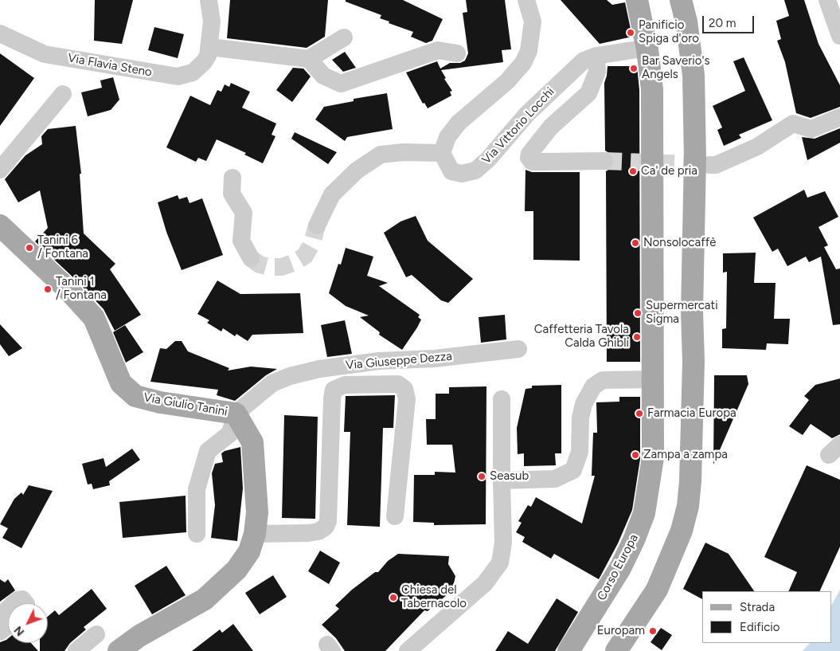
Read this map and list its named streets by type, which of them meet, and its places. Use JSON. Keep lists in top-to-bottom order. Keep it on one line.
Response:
{"streets":{"main road":["Via Giulio Tanini","Corso Europa"],"street":["Via Flavia Steno","Via Vittorio Locchi","Via Giuseppe Dezza"]},"crossings":[["Via Vittorio Locchi","Corso Europa"],["Via Giuseppe Dezza","Via Giulio Tanini"]],"places":["Panificio Spiga d'oro","Bar Saverio's Angels","Ca' de pria","Nonsolocaffè","Tanini 6 / Fontana","Tanini 1 / Fontana","Supermercati Sigma","Caffetteria Tavola Calda Ghibli","Farmacia Europa","Zampa a zampa","Seasub","Chiesa del Tabernacolo","Europam"],"legend":["Strada","Edificio"],"scale_bar":"20 m","north":"bottom left"}
